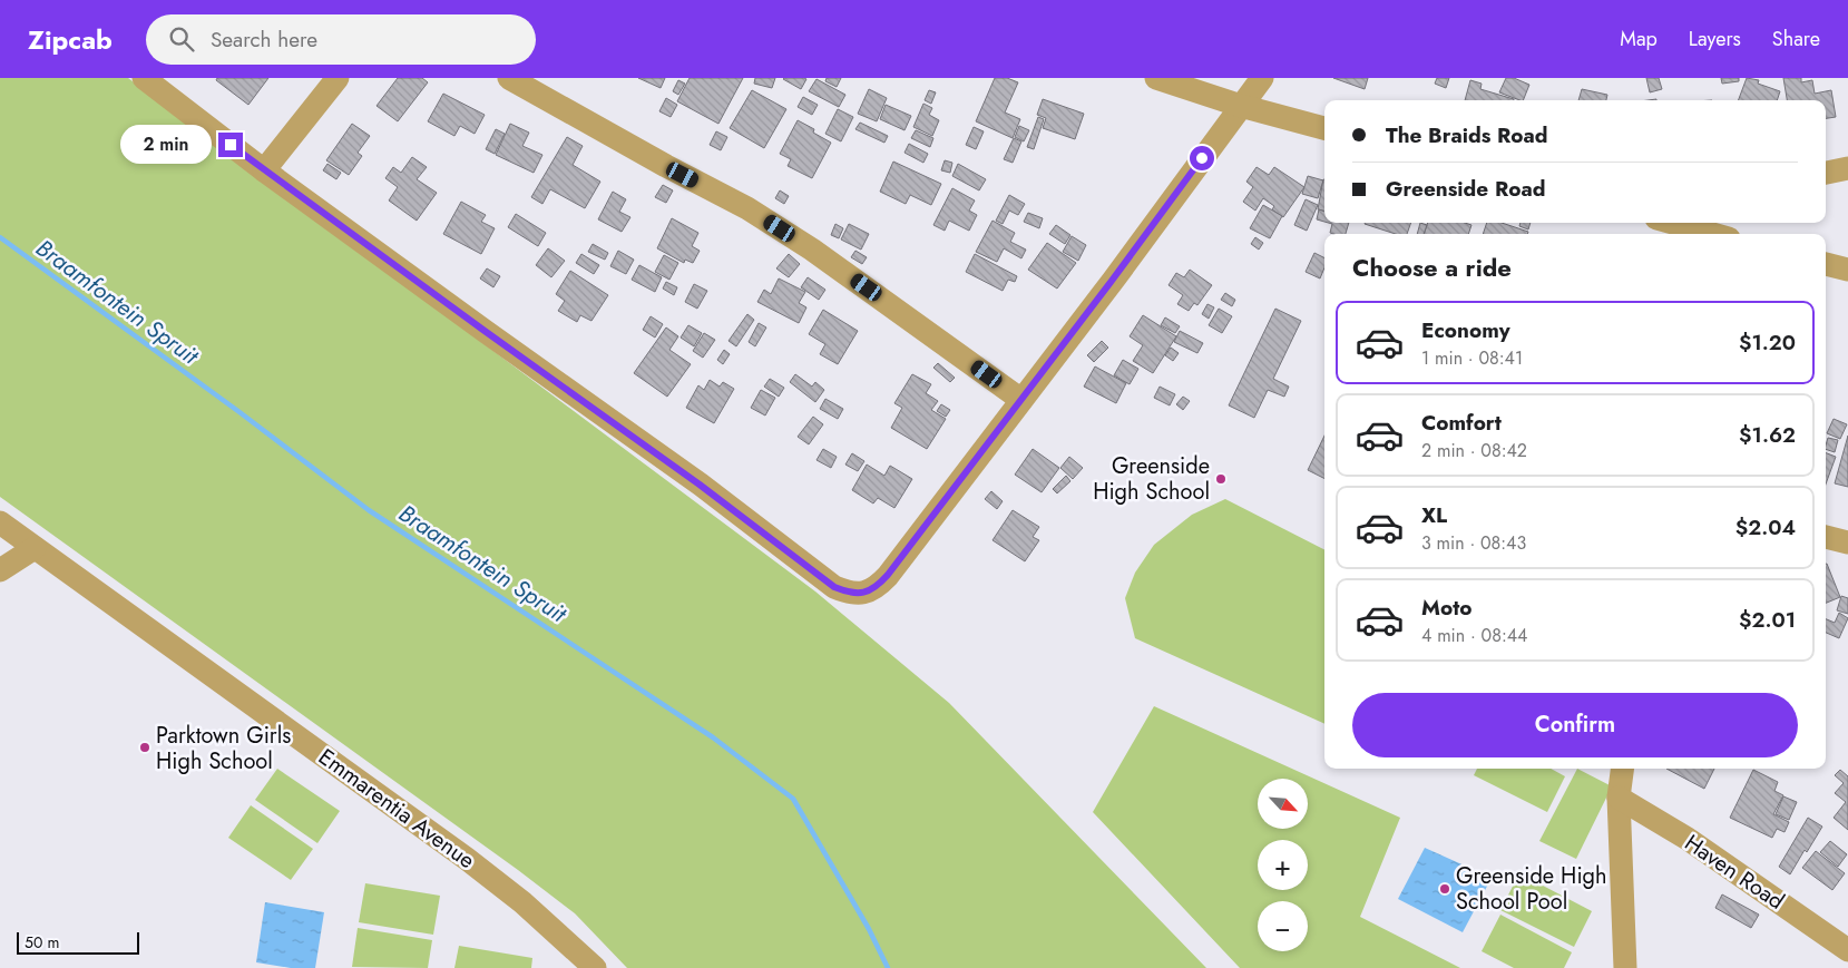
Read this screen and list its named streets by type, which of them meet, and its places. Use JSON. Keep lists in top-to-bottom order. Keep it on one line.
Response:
{"streets":{"street":["Emmarentia Avenue","Haven Road"]},"water":["Braamfontein Spruit"],"places":["Greenside High School","Parktown Girls High School","Greenside High School Pool"],"scale_bar":"50 m","north":"bottom right","page":{"header":"Zipcab","search":"Search here","nav":["Map","Layers","Share"],"banner":["The Braids Road","Greenside Road"],"bubble":"2 min","heading":"Choose a ride","list":[{"name":"Economy","note":"1 min · 08:41","value":"$1.20"},{"name":"Comfort","note":"2 min · 08:42","value":"$1.62"},{"name":"XL","note":"3 min · 08:43","value":"$2.04"},{"name":"Moto","note":"4 min · 08:44","value":"$2.01"}],"buttons":"Confirm","map_buttons":["+","−"],"scale":"50 m"}}
